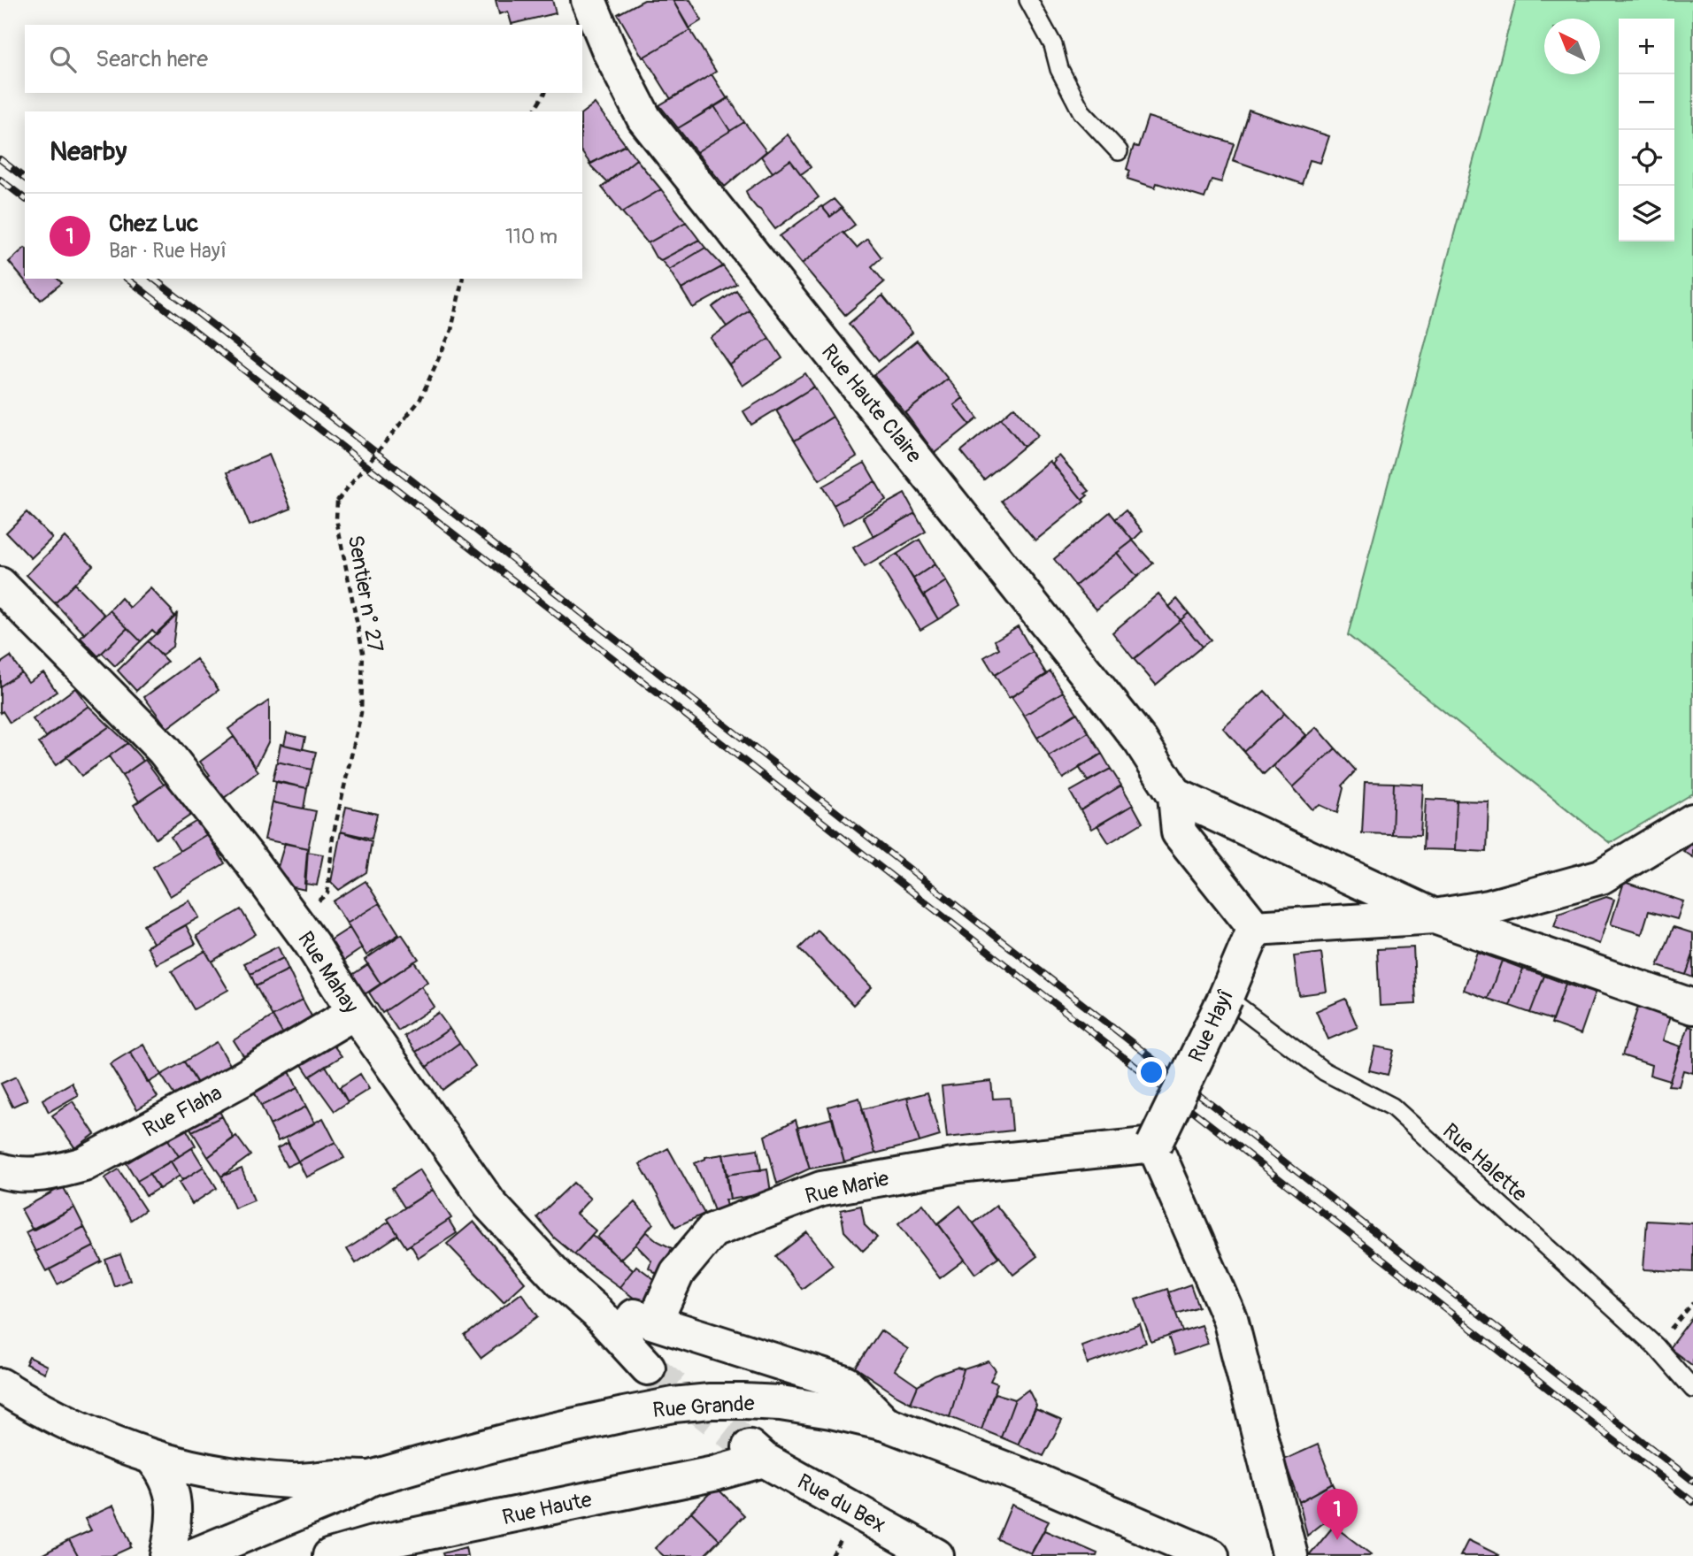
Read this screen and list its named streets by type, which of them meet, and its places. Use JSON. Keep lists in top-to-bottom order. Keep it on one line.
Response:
{"streets":{"street":["Rue Haute Claire","Rue Mahay","Rue Hayî","Rue Flaha","Rue Marie","Rue Grande","Rue du Bex","Rue Haute"],"lane":["Rue Halette"],"path":["Sentier n° 27"]},"crossings":[["Sentier n° 27","Rue Mahay"],["Rue Mahay","Rue Flaha"],["Rue Hayî","Rue Halette"],["Rue Hayî","Rue Marie"],["Rue du Bex","Rue Haute"]],"north":"top left","page":{"map_buttons":["+","−"],"search":"Search here","heading":"Nearby","list":[{"mark":"1","name":"Chez Luc","note":"Bar · Rue Hayî","value":"110 m"}],"pins":"1"}}
